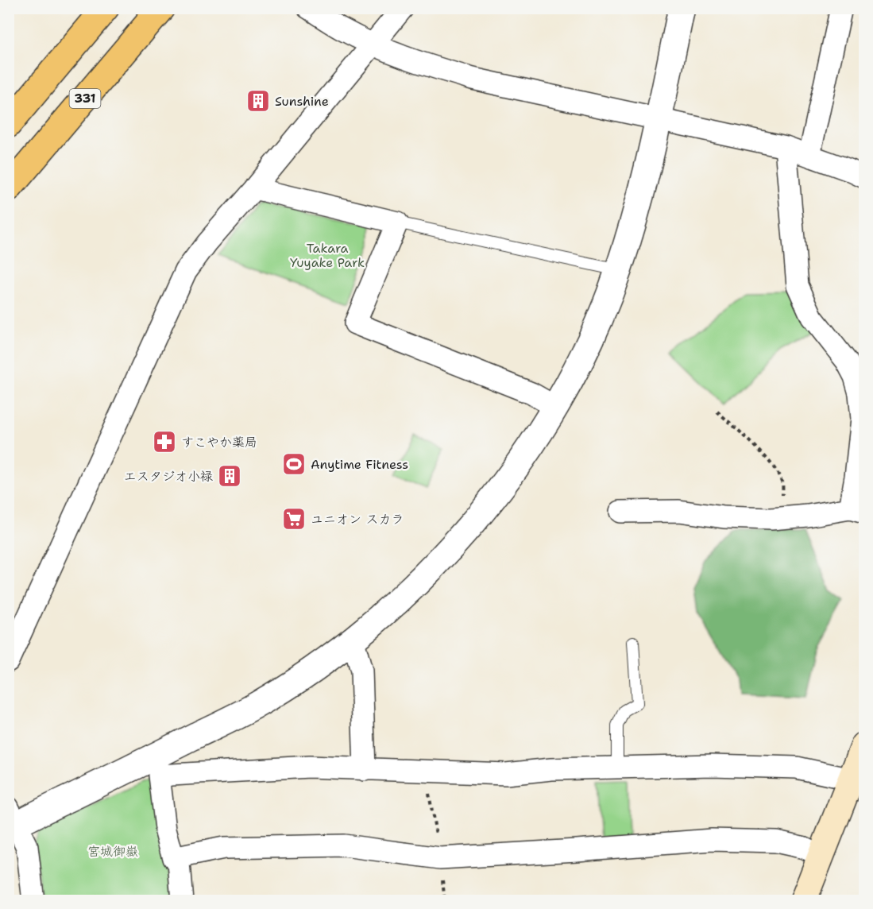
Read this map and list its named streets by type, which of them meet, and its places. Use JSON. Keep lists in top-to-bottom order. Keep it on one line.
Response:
{"streets":{"highway":["331"]},"parks":["Takara Yuyake Park","宮城御嶽"],"places":{"building":["Sunshine","エスタジオ小禄"],"pharmacy":["すこやか薬局"],"sports":["Anytime Fitness"],"supermarket":["ユニオン スカラ"]}}
